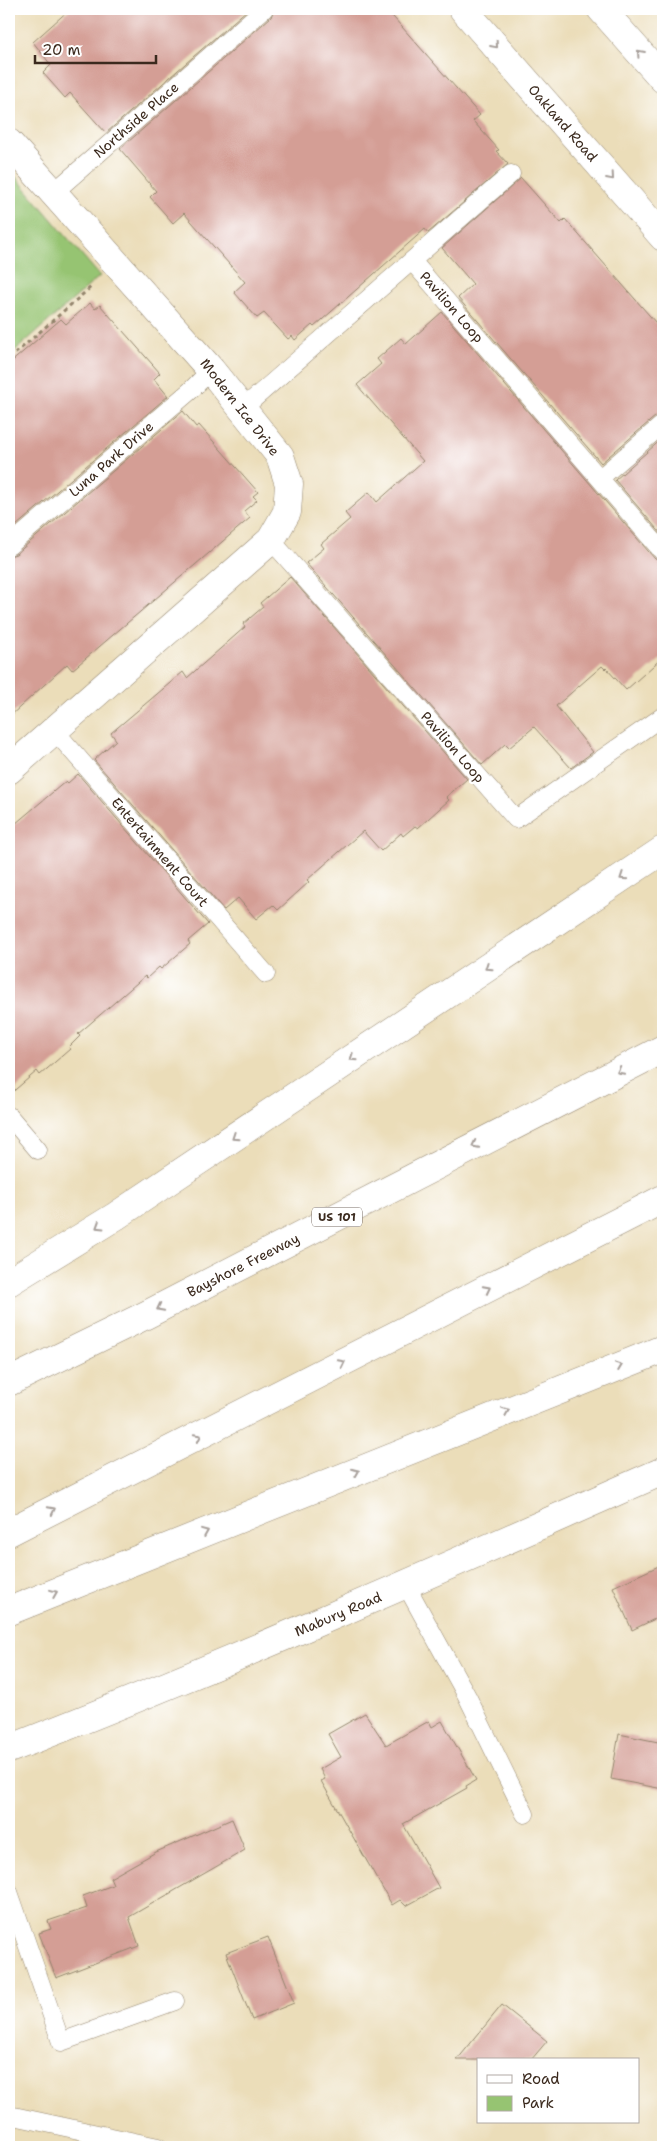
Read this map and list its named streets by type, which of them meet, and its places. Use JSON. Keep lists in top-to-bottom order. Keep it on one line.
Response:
{"streets":{"main road":["Oakland Road","Modern Ice Drive","US 101","Bayshore Freeway","Mabury Road"],"lane":["Northside Place","Pavilion Loop","Luna Park Drive","Entertainment Court"]},"crossings":[["Northside Place","Modern Ice Drive"],["Pavilion Loop","Modern Ice Drive"],["Modern Ice Drive","Luna Park Drive"],["Modern Ice Drive","Entertainment Court"]],"legend":["Road","Park"],"scale_bar":"20 m"}
